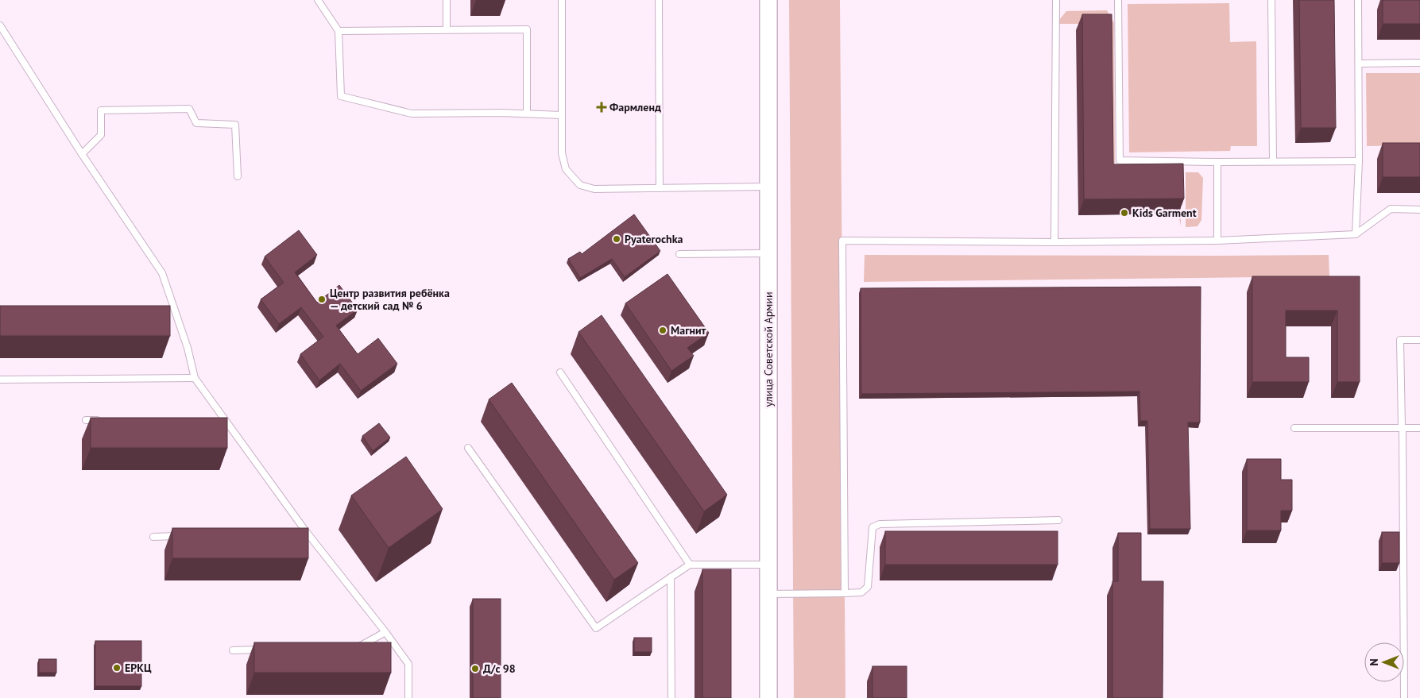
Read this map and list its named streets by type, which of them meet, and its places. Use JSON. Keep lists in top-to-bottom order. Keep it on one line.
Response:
{"streets":{"main road":["улица Советской Армии"]},"places":{"health":["Фармленд"],"other":["Kids Garment","Pyaterochka","Центр развития ребёнка — детский сад № 6","Магнит","ЕРКЦ","Д/с 98"]},"north":"left"}
